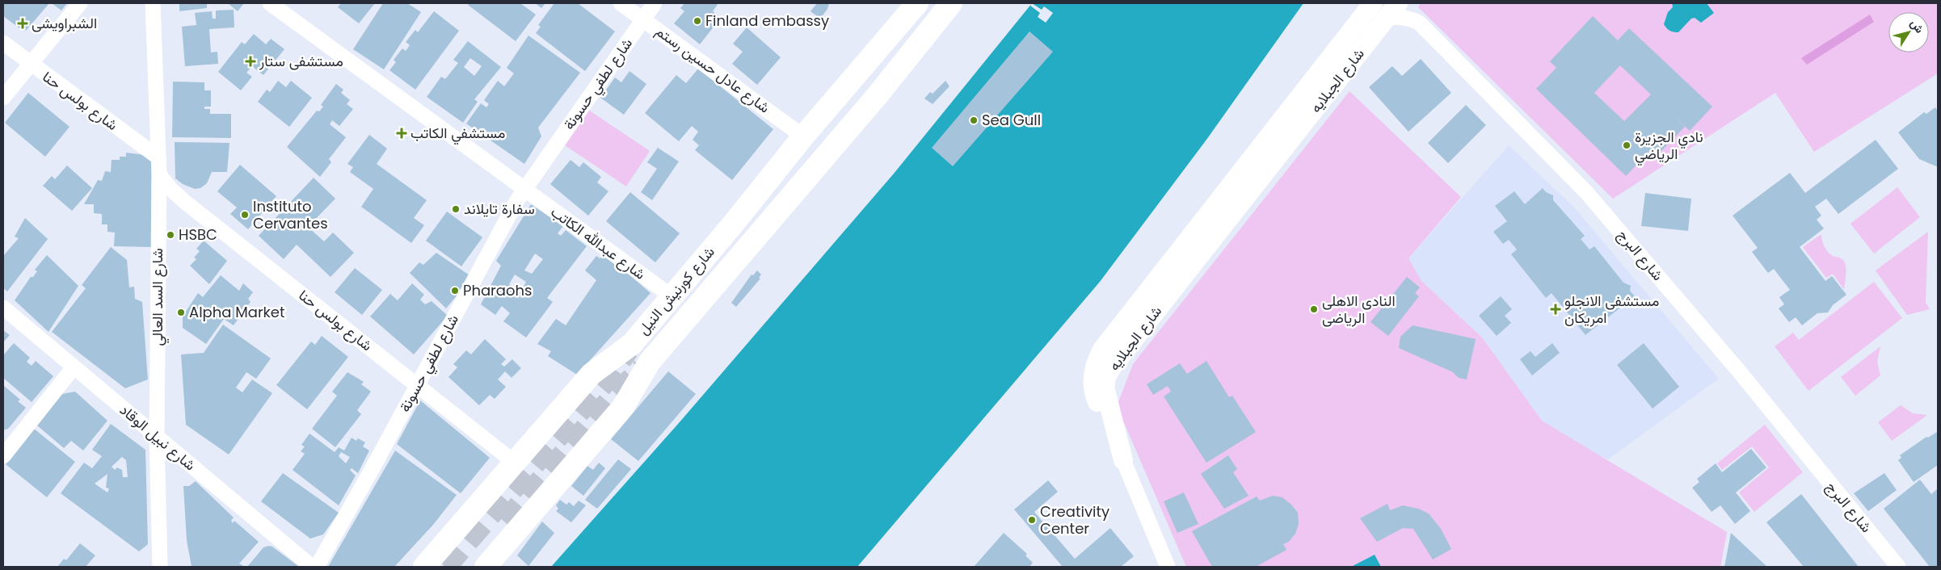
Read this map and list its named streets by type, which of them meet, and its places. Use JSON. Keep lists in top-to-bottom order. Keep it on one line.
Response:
{"streets":{"main road":["شارع كورنيش النيل"],"street":["شارع عادل حسين رستم","شارع الجبلايه","شارع لطفي حسونة","شارع بولس حنا","شارع عبدالله الكاتب","شارع البرج","شارع السد العالي","شارع نبيل الوقاد"]},"crossings":[["شارع عادل حسين رستم","شارع لطفي حسونة"],["شارع عادل حسين رستم","شارع كورنيش النيل"],["شارع الجبلايه","شارع البرج"],["شارع لطفي حسونة","شارع بولس حنا"],["شارع لطفي حسونة","شارع عبدالله الكاتب"],["شارع بولس حنا","شارع كورنيش النيل"],["شارع بولس حنا","شارع السد العالي"],["شارع عبدالله الكاتب","شارع كورنيش النيل"],["شارع السد العالي","شارع نبيل الوقاد"]],"places":{"other":["Finland embassy","Sea Gull","نادي الجزيرة الرياضي","سفارة تايلاند","Instituto Cervantes","HSBC","Pharaohs","النادى الاهلى الرياضى","Alpha Market","Creativity Center"],"health":["الشبراويشى","مستشفى ستار","مستشفي الكاتب","مستشفى الانجلو امريكان"]},"north":"top right"}
